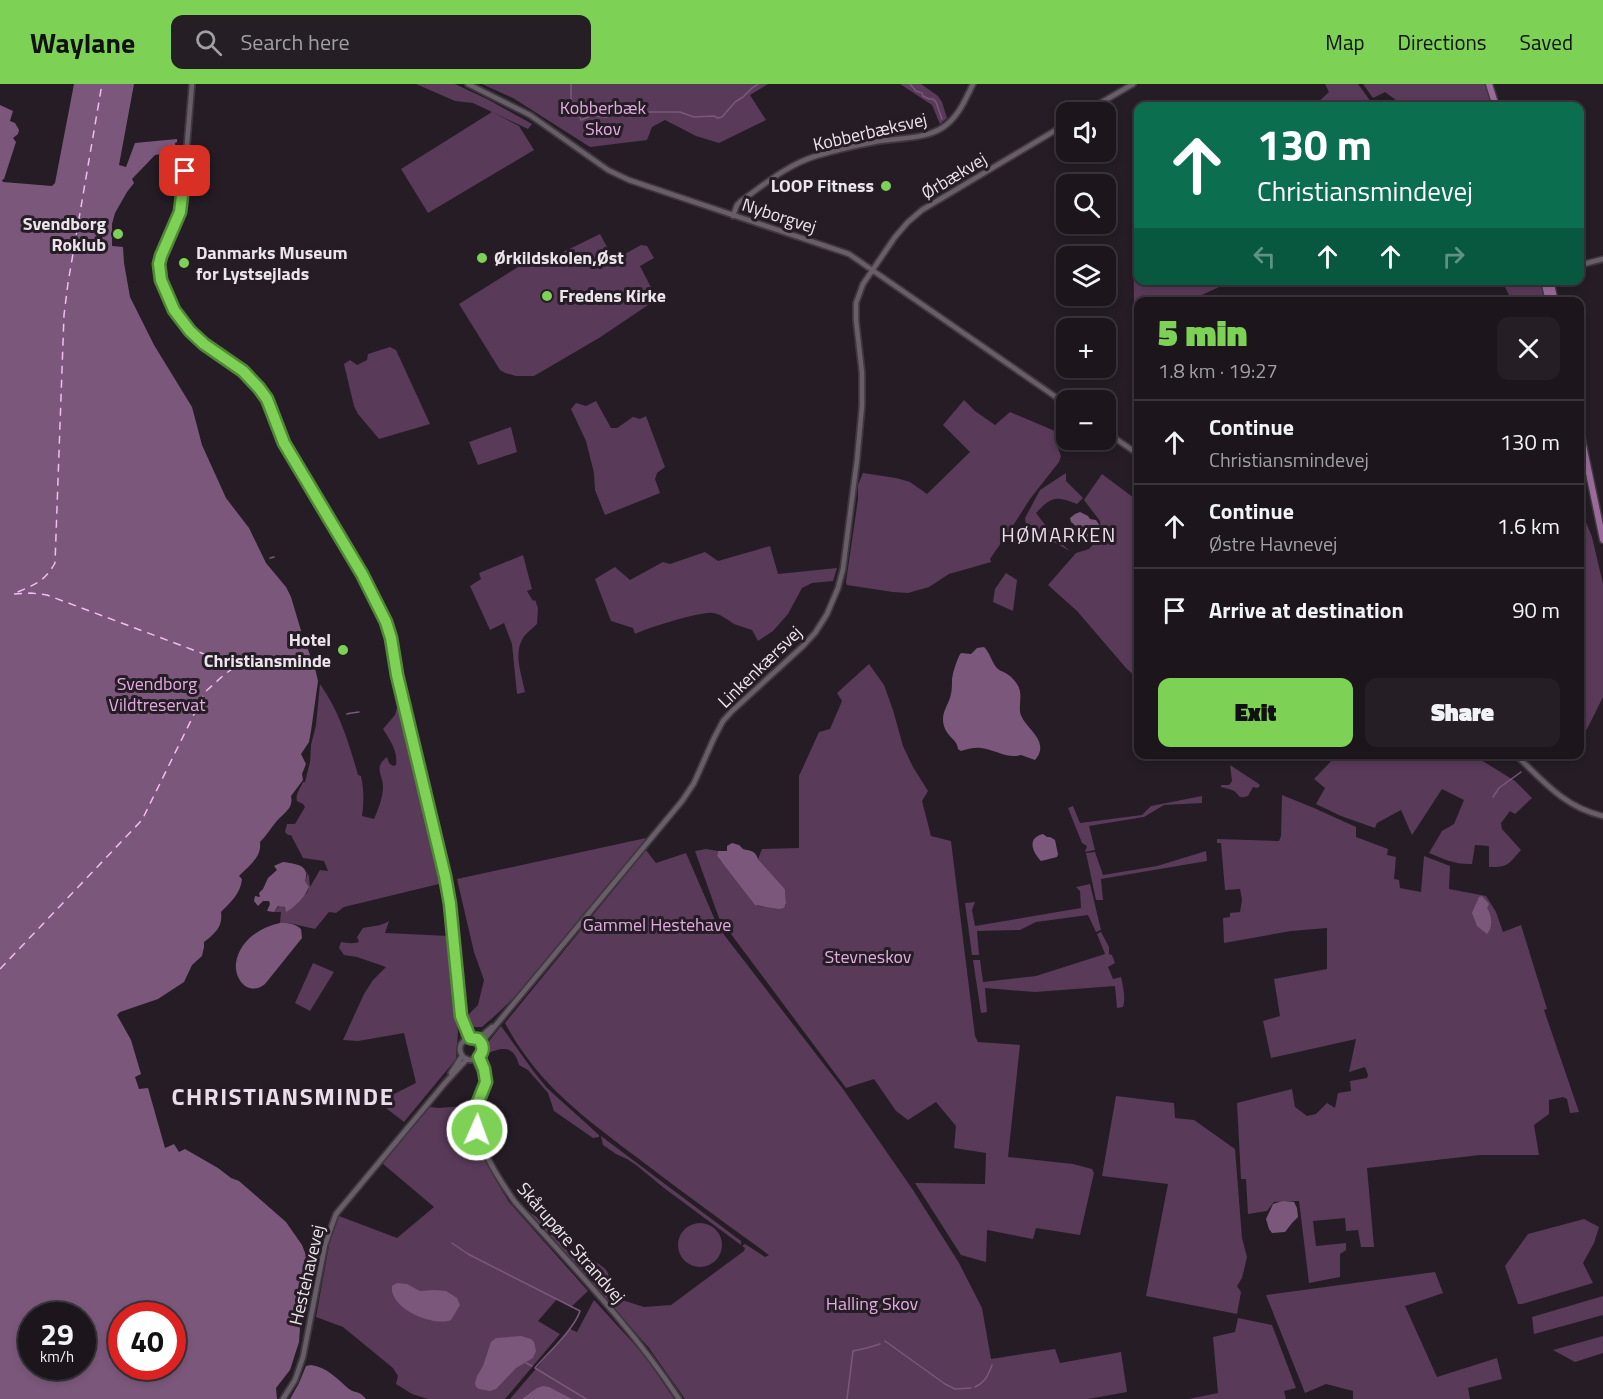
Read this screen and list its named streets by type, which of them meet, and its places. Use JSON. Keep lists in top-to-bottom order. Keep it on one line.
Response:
{"streets":{"street":["Kobberbæksvej","Ørbækvej","Nyborgvej","Linkenkærsvej","Skårupøre Strandvej","Hestehavevej"]},"crossings":[["Kobberbæksvej","Nyborgvej"],["Ørbækvej","Nyborgvej"],["Ørbækvej","Linkenkærsvej"],["Nyborgvej","Linkenkærsvej"],["Linkenkærsvej","Skårupøre Strandvej"],["Linkenkærsvej","Hestehavevej"],["Skårupøre Strandvej","Hestehavevej"]],"districts":["HØMARKEN","CHRISTIANSMINDE"],"parks":["Kobberbæk Skov","Svendborg Vildtreservat","Gammel Hestehave","Stevneskov","Halling Skov"],"places":["LOOP Fitness","Svendborg Roklub","Ørkildskolen,Øst","Danmarks Museum for Lystsejlads","Fredens Kirke","Hotel Christiansminde"],"page":{"header":"Waylane","search":"Search here","nav":["Map","Directions","Saved"],"map_buttons":["+","−"],"turn":["130 m","Christiansmindevej"],"heading":["5 min","1.8 km · 19:27"],"list":[{"name":"Continue","note":"Christiansmindevej","value":"130 m"},{"name":"Continue","note":"Østre Havnevej","value":"1.6 km"},{"name":"Arrive at destination","value":"90 m"}],"buttons":["Exit","Share"],"speed":"29 km/h","limit":"40"}}
